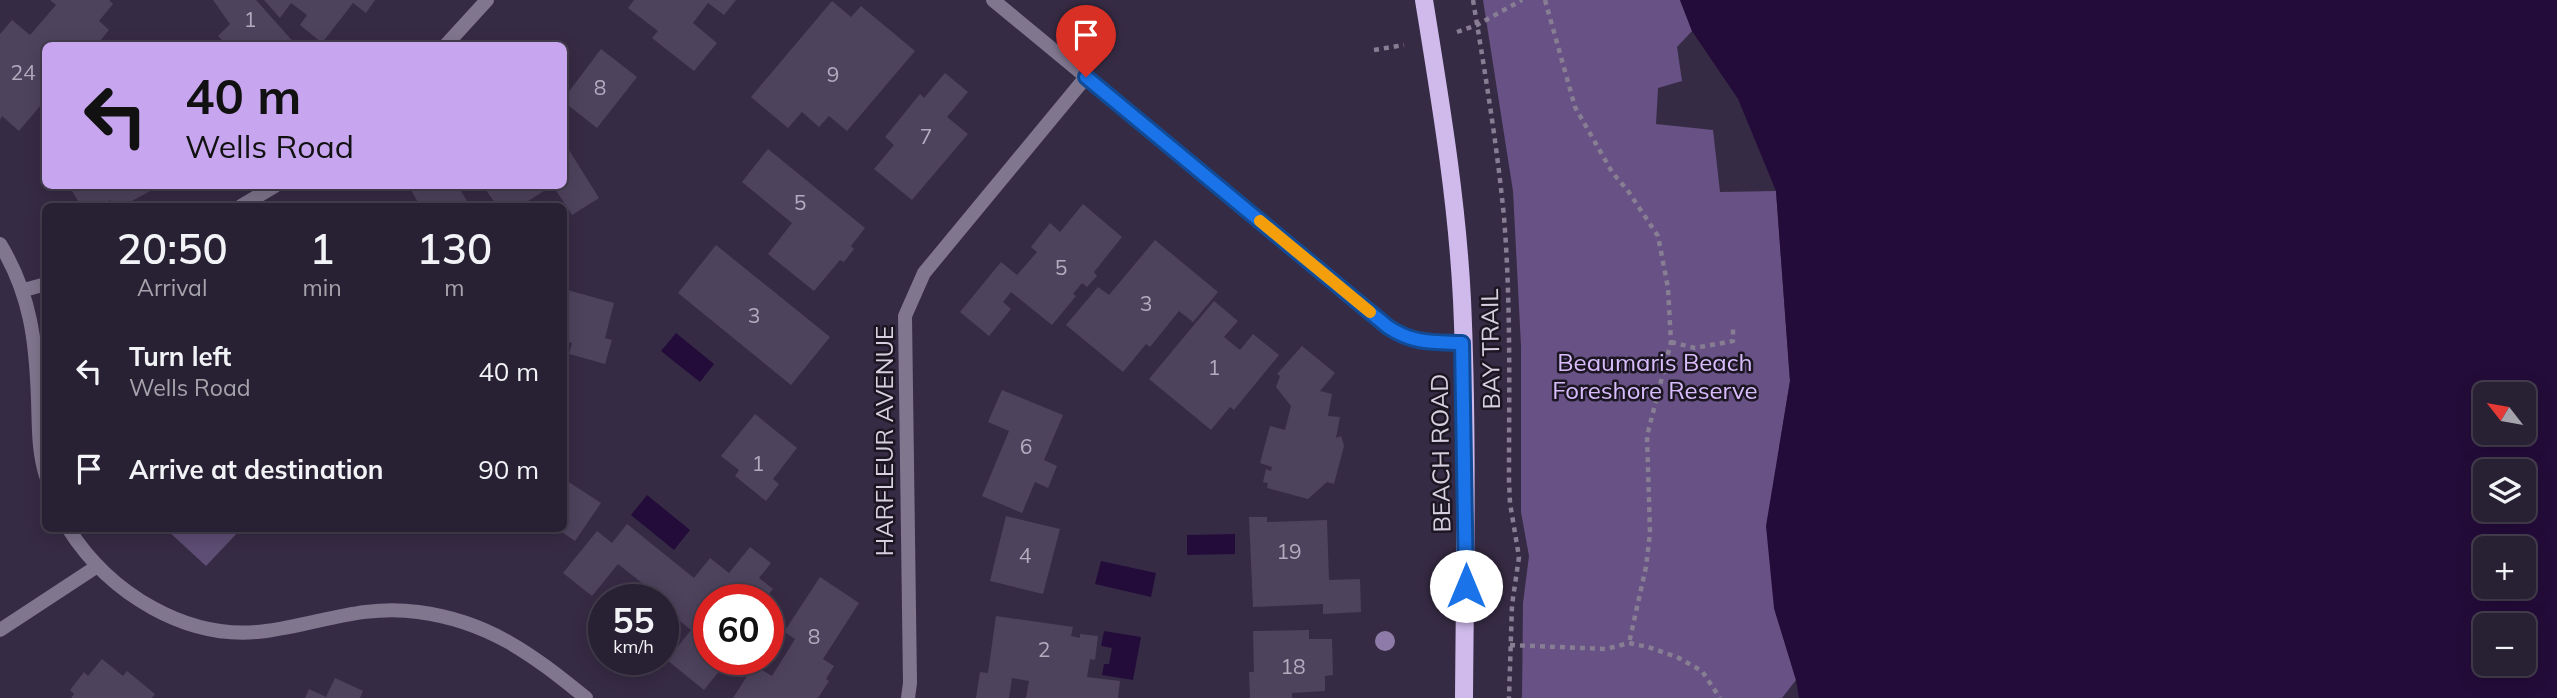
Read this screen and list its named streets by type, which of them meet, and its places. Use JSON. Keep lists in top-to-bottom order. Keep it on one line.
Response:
{"streets":{"main road":["BEACH ROAD"],"street":["HARFLEUR AVENUE"],"path":["BAY TRAIL"]},"parks":["Beaumaris Beach Foreshore Reserve"],"house_numbers":["1","24","9","8","7","5","5","3","3","1","6","1","19","4","8","2","18"],"north":"top left","page":{"turn":["40 m","Wells Road"],"eta":["20:50","Arrival","1","min","130","m"],"list":[{"name":"Turn left","note":"Wells Road","value":"40 m"},{"name":"Arrive at destination","value":"90 m"}],"map_buttons":["+","−"],"speed":"55 km/h","limit":"60"}}
